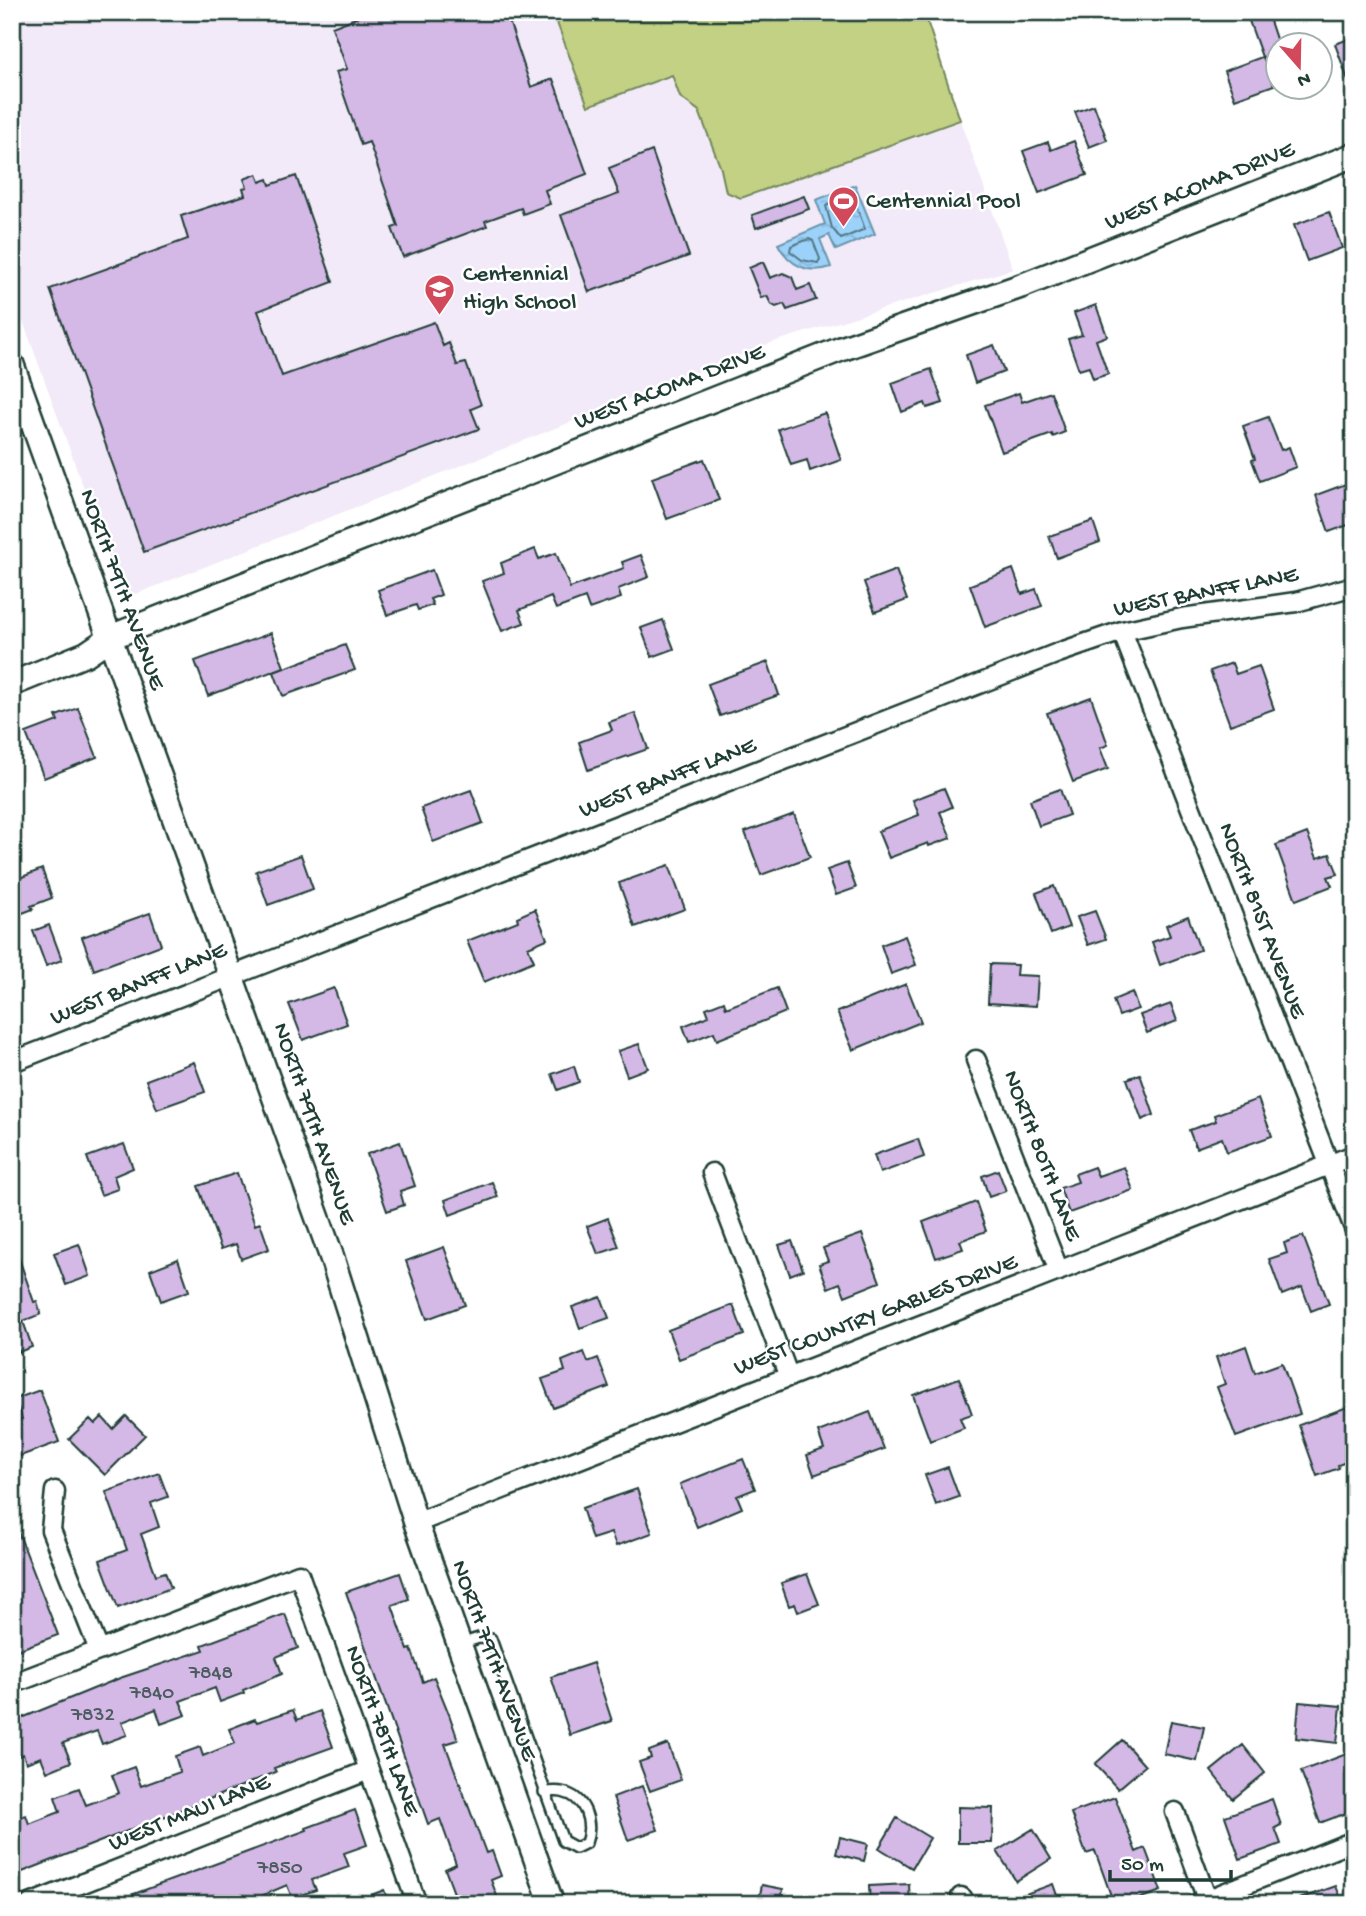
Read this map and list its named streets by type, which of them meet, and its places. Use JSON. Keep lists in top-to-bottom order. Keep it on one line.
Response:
{"streets":{"street":["WEST ACOMA DRIVE","NORTH 79TH AVENUE","WEST BANFF LANE","NORTH 81ST AVENUE","NORTH 80TH LANE","WEST COUNTRY GABLES DRIVE","NORTH 78TH LANE","WEST MAUI LANE"]},"crossings":[["WEST ACOMA DRIVE","NORTH 79TH AVENUE"],["NORTH 79TH AVENUE","WEST BANFF LANE"],["NORTH 79TH AVENUE","WEST COUNTRY GABLES DRIVE"],["WEST BANFF LANE","NORTH 81ST AVENUE"],["NORTH 81ST AVENUE","WEST COUNTRY GABLES DRIVE"],["NORTH 80TH LANE","WEST COUNTRY GABLES DRIVE"],["NORTH 78TH LANE","WEST MAUI LANE"]],"places":{"sports":["Centennial Pool"],"school or university":["Centennial High School"]},"house_numbers":["7848","7840","7832","7850"],"scale_bar":"50 m","north":"bottom"}
